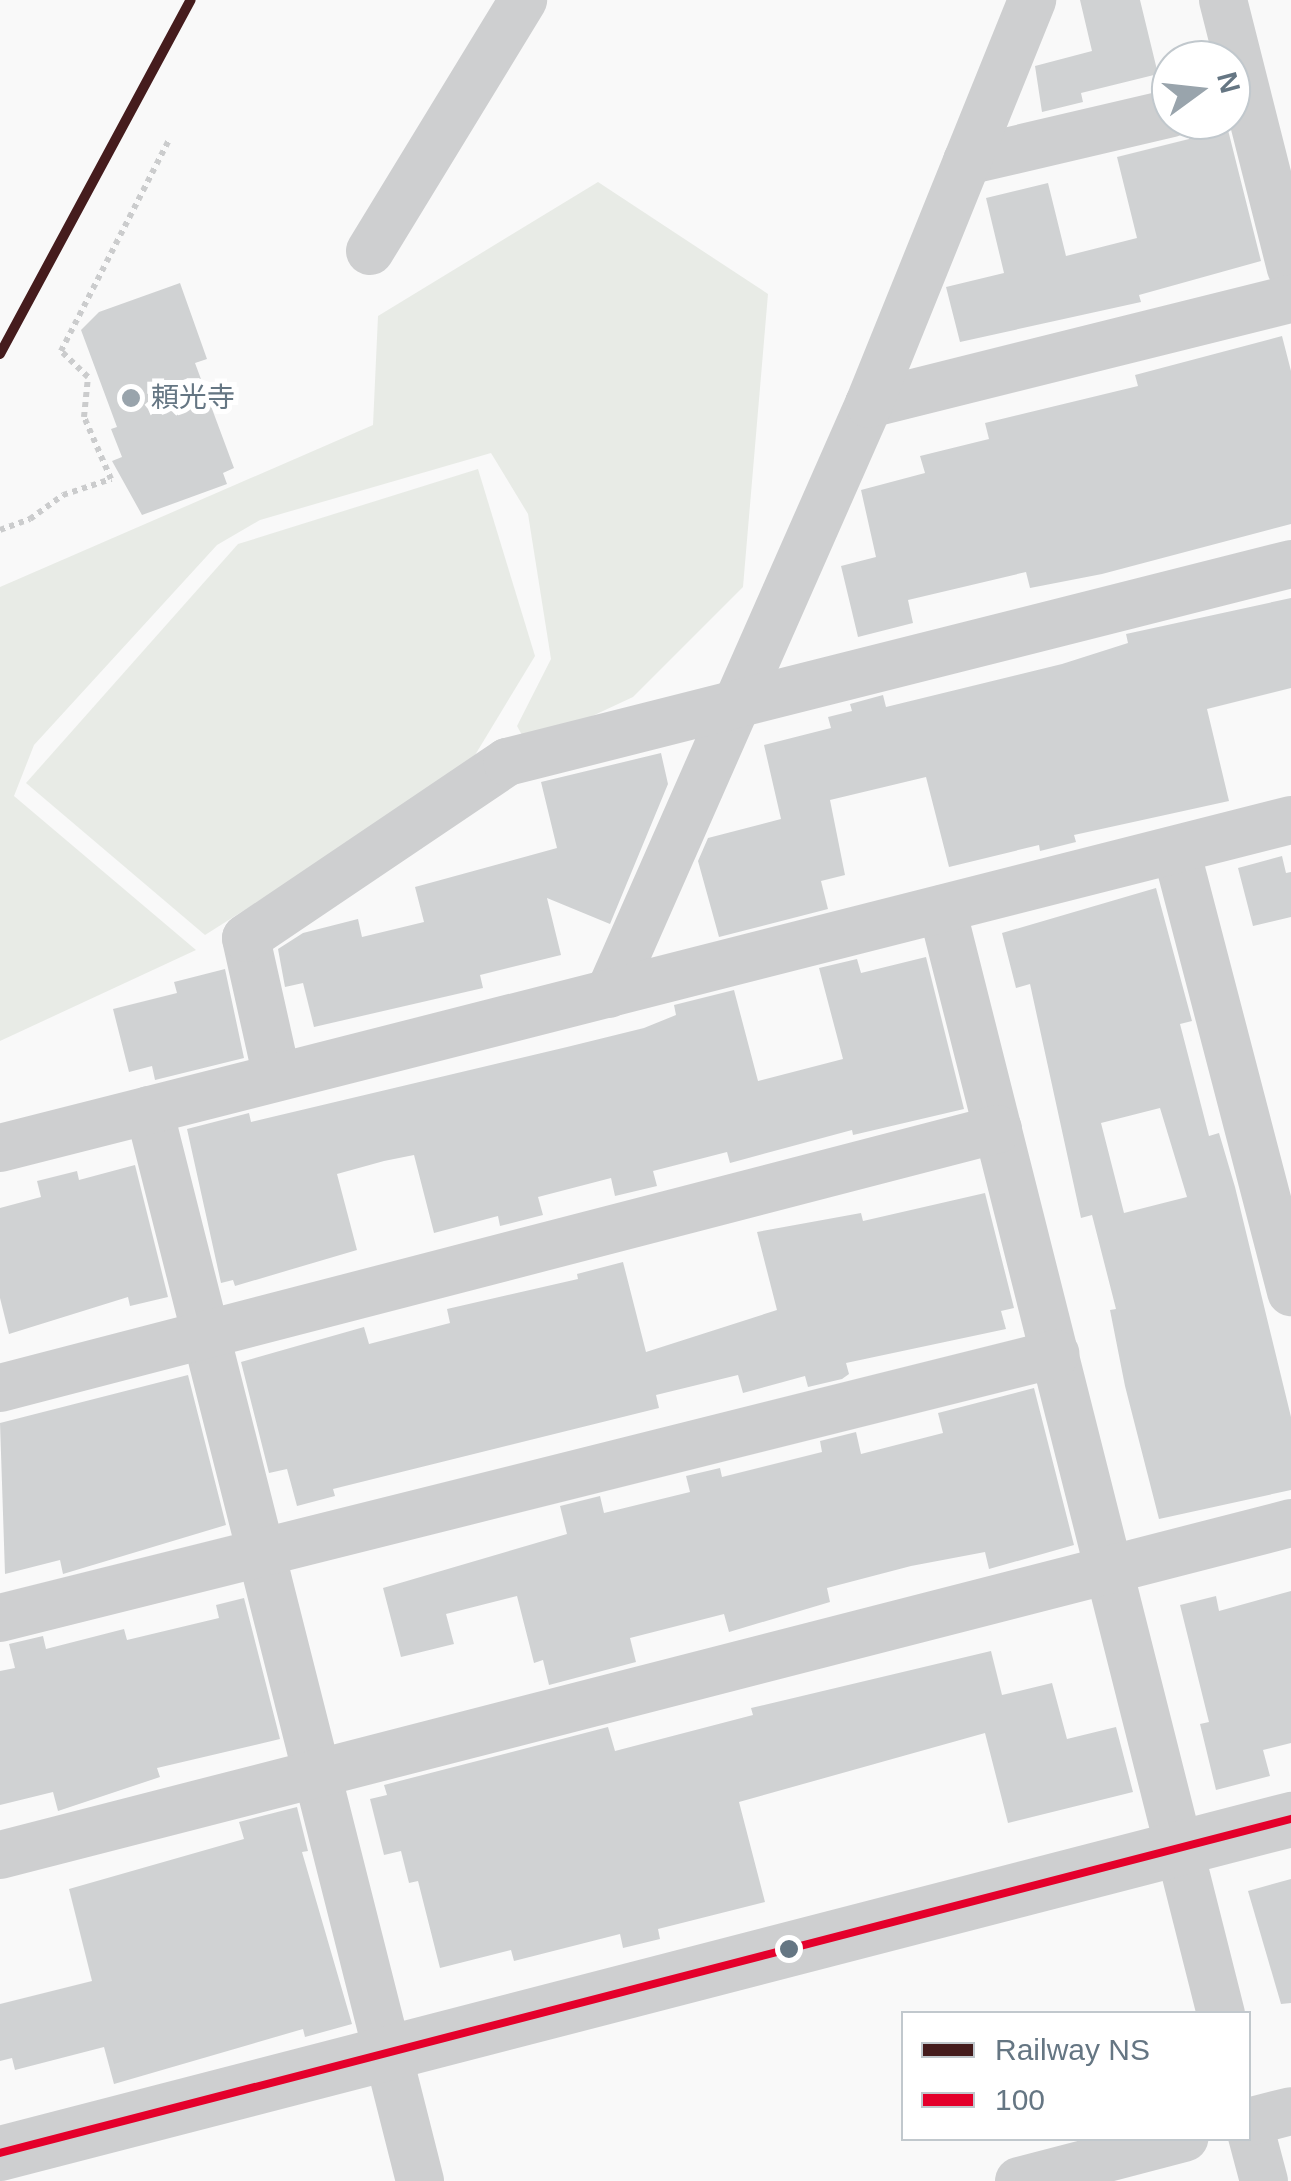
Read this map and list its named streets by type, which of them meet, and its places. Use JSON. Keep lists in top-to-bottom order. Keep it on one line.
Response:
{"places":["頼光寺"],"lines":["rail line NS","transit line 100"],"legend":["Railway NS","100"],"north":"right"}
